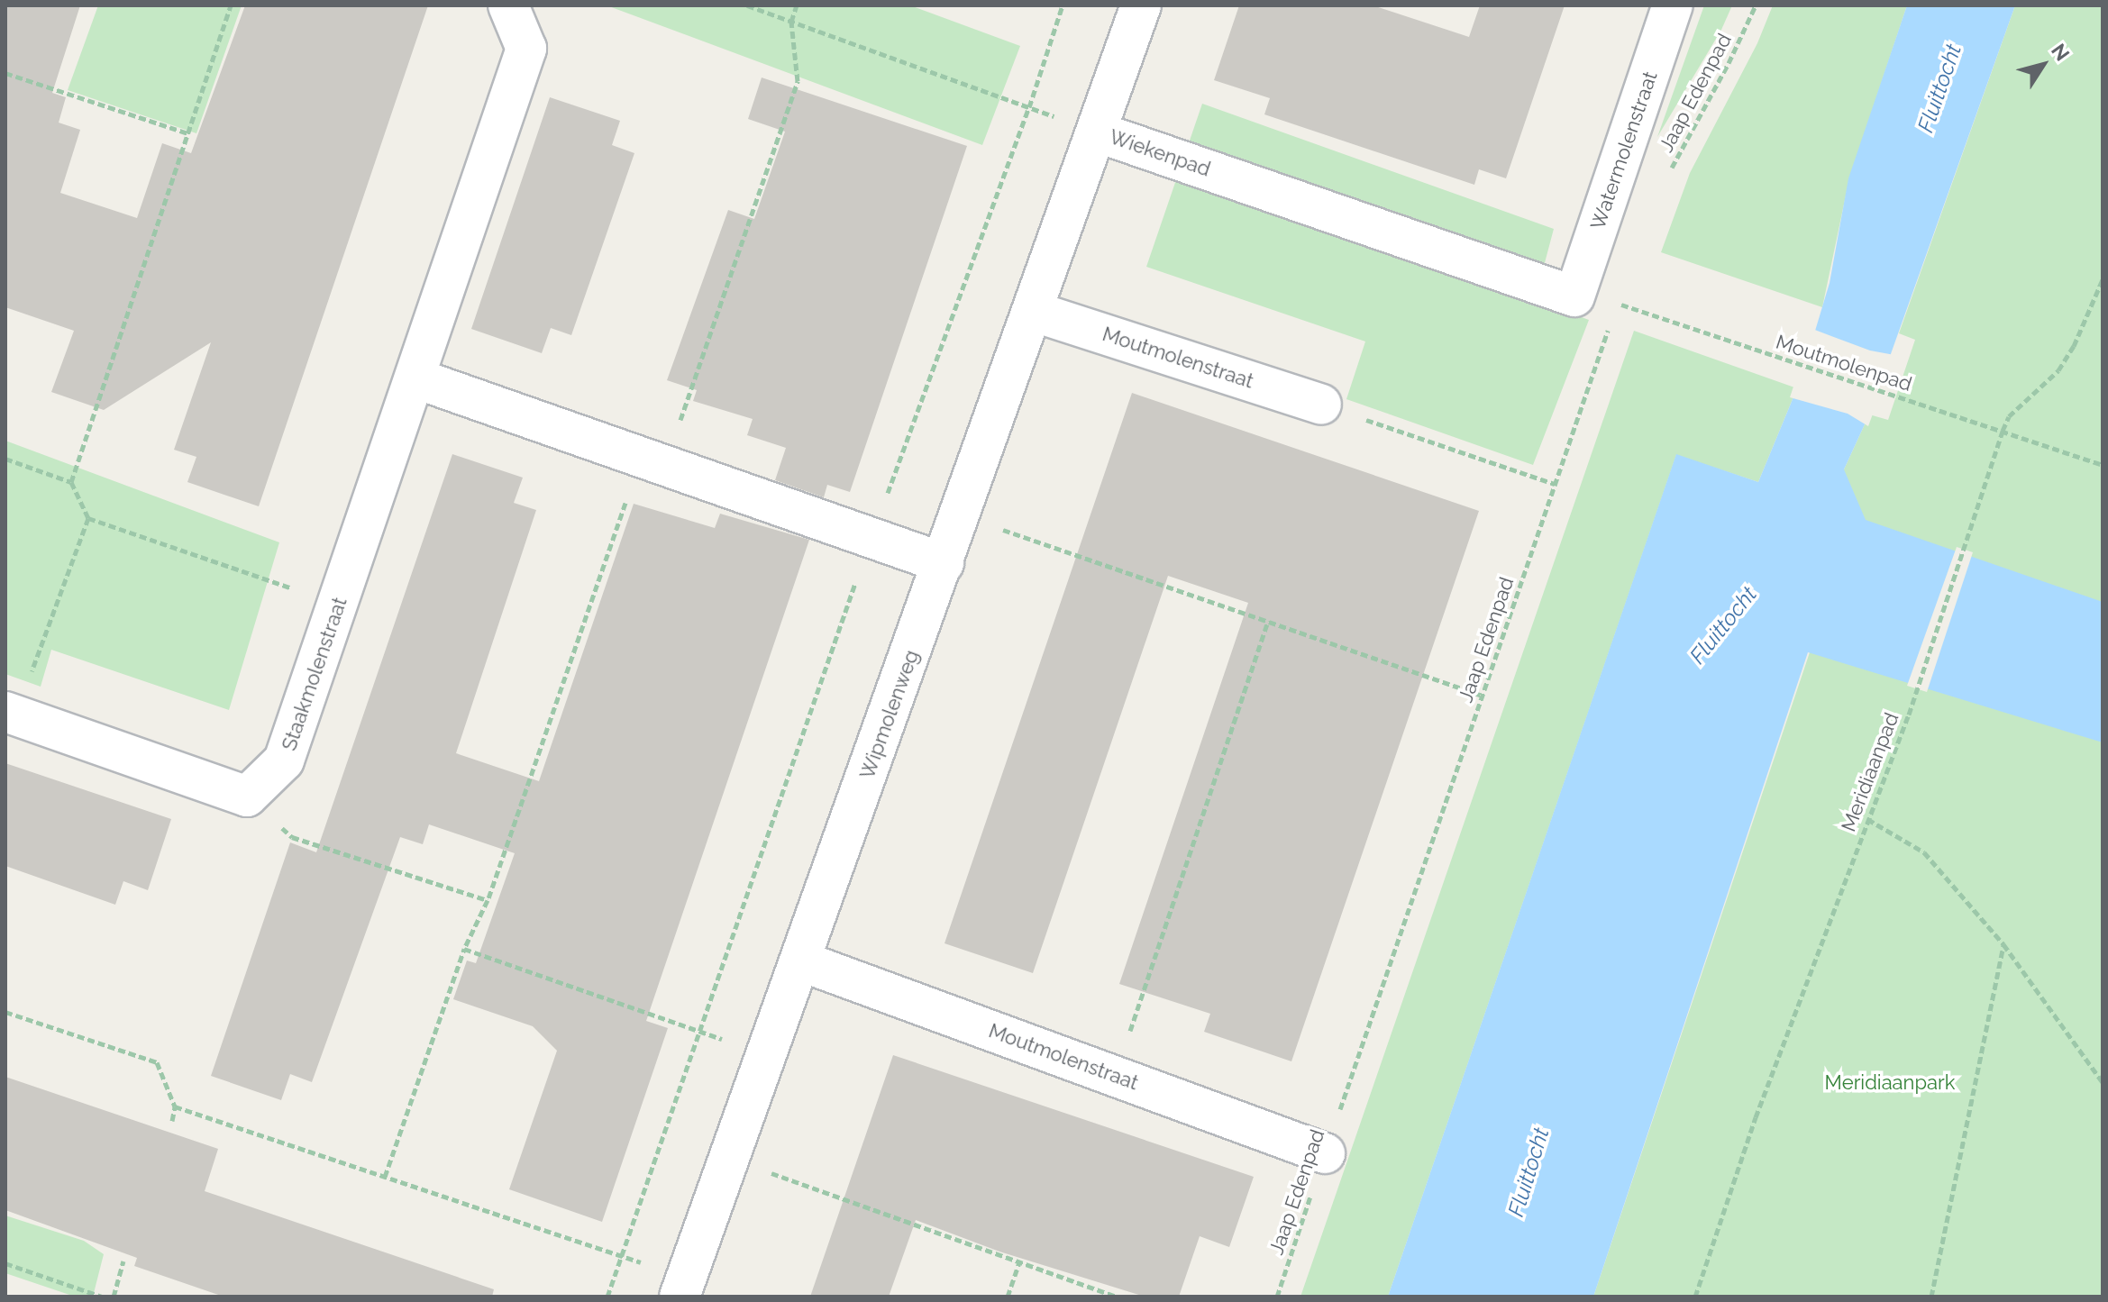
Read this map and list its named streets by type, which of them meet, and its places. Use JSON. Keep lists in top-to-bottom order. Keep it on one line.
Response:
{"streets":{"street":["Watermolenstraat","Wiekenpad","Moutmolenstraat","Staakmolenstraat","Wipmolenweg"],"path":["Jaap Edenpad","Moutmolenpad","Meridiaanpad"]},"crossings":[["Jaap Edenpad","Moutmolenstraat"],["Watermolenstraat","Wiekenpad"],["Watermolenstraat","Moutmolenpad"],["Wiekenpad","Moutmolenpad"],["Wiekenpad","Wipmolenweg"],["Moutmolenstraat","Wipmolenweg"],["Moutmolenpad","Meridiaanpad"]],"water":["Fluittocht"],"parks":["Meridiaanpark"],"north":"top right"}
